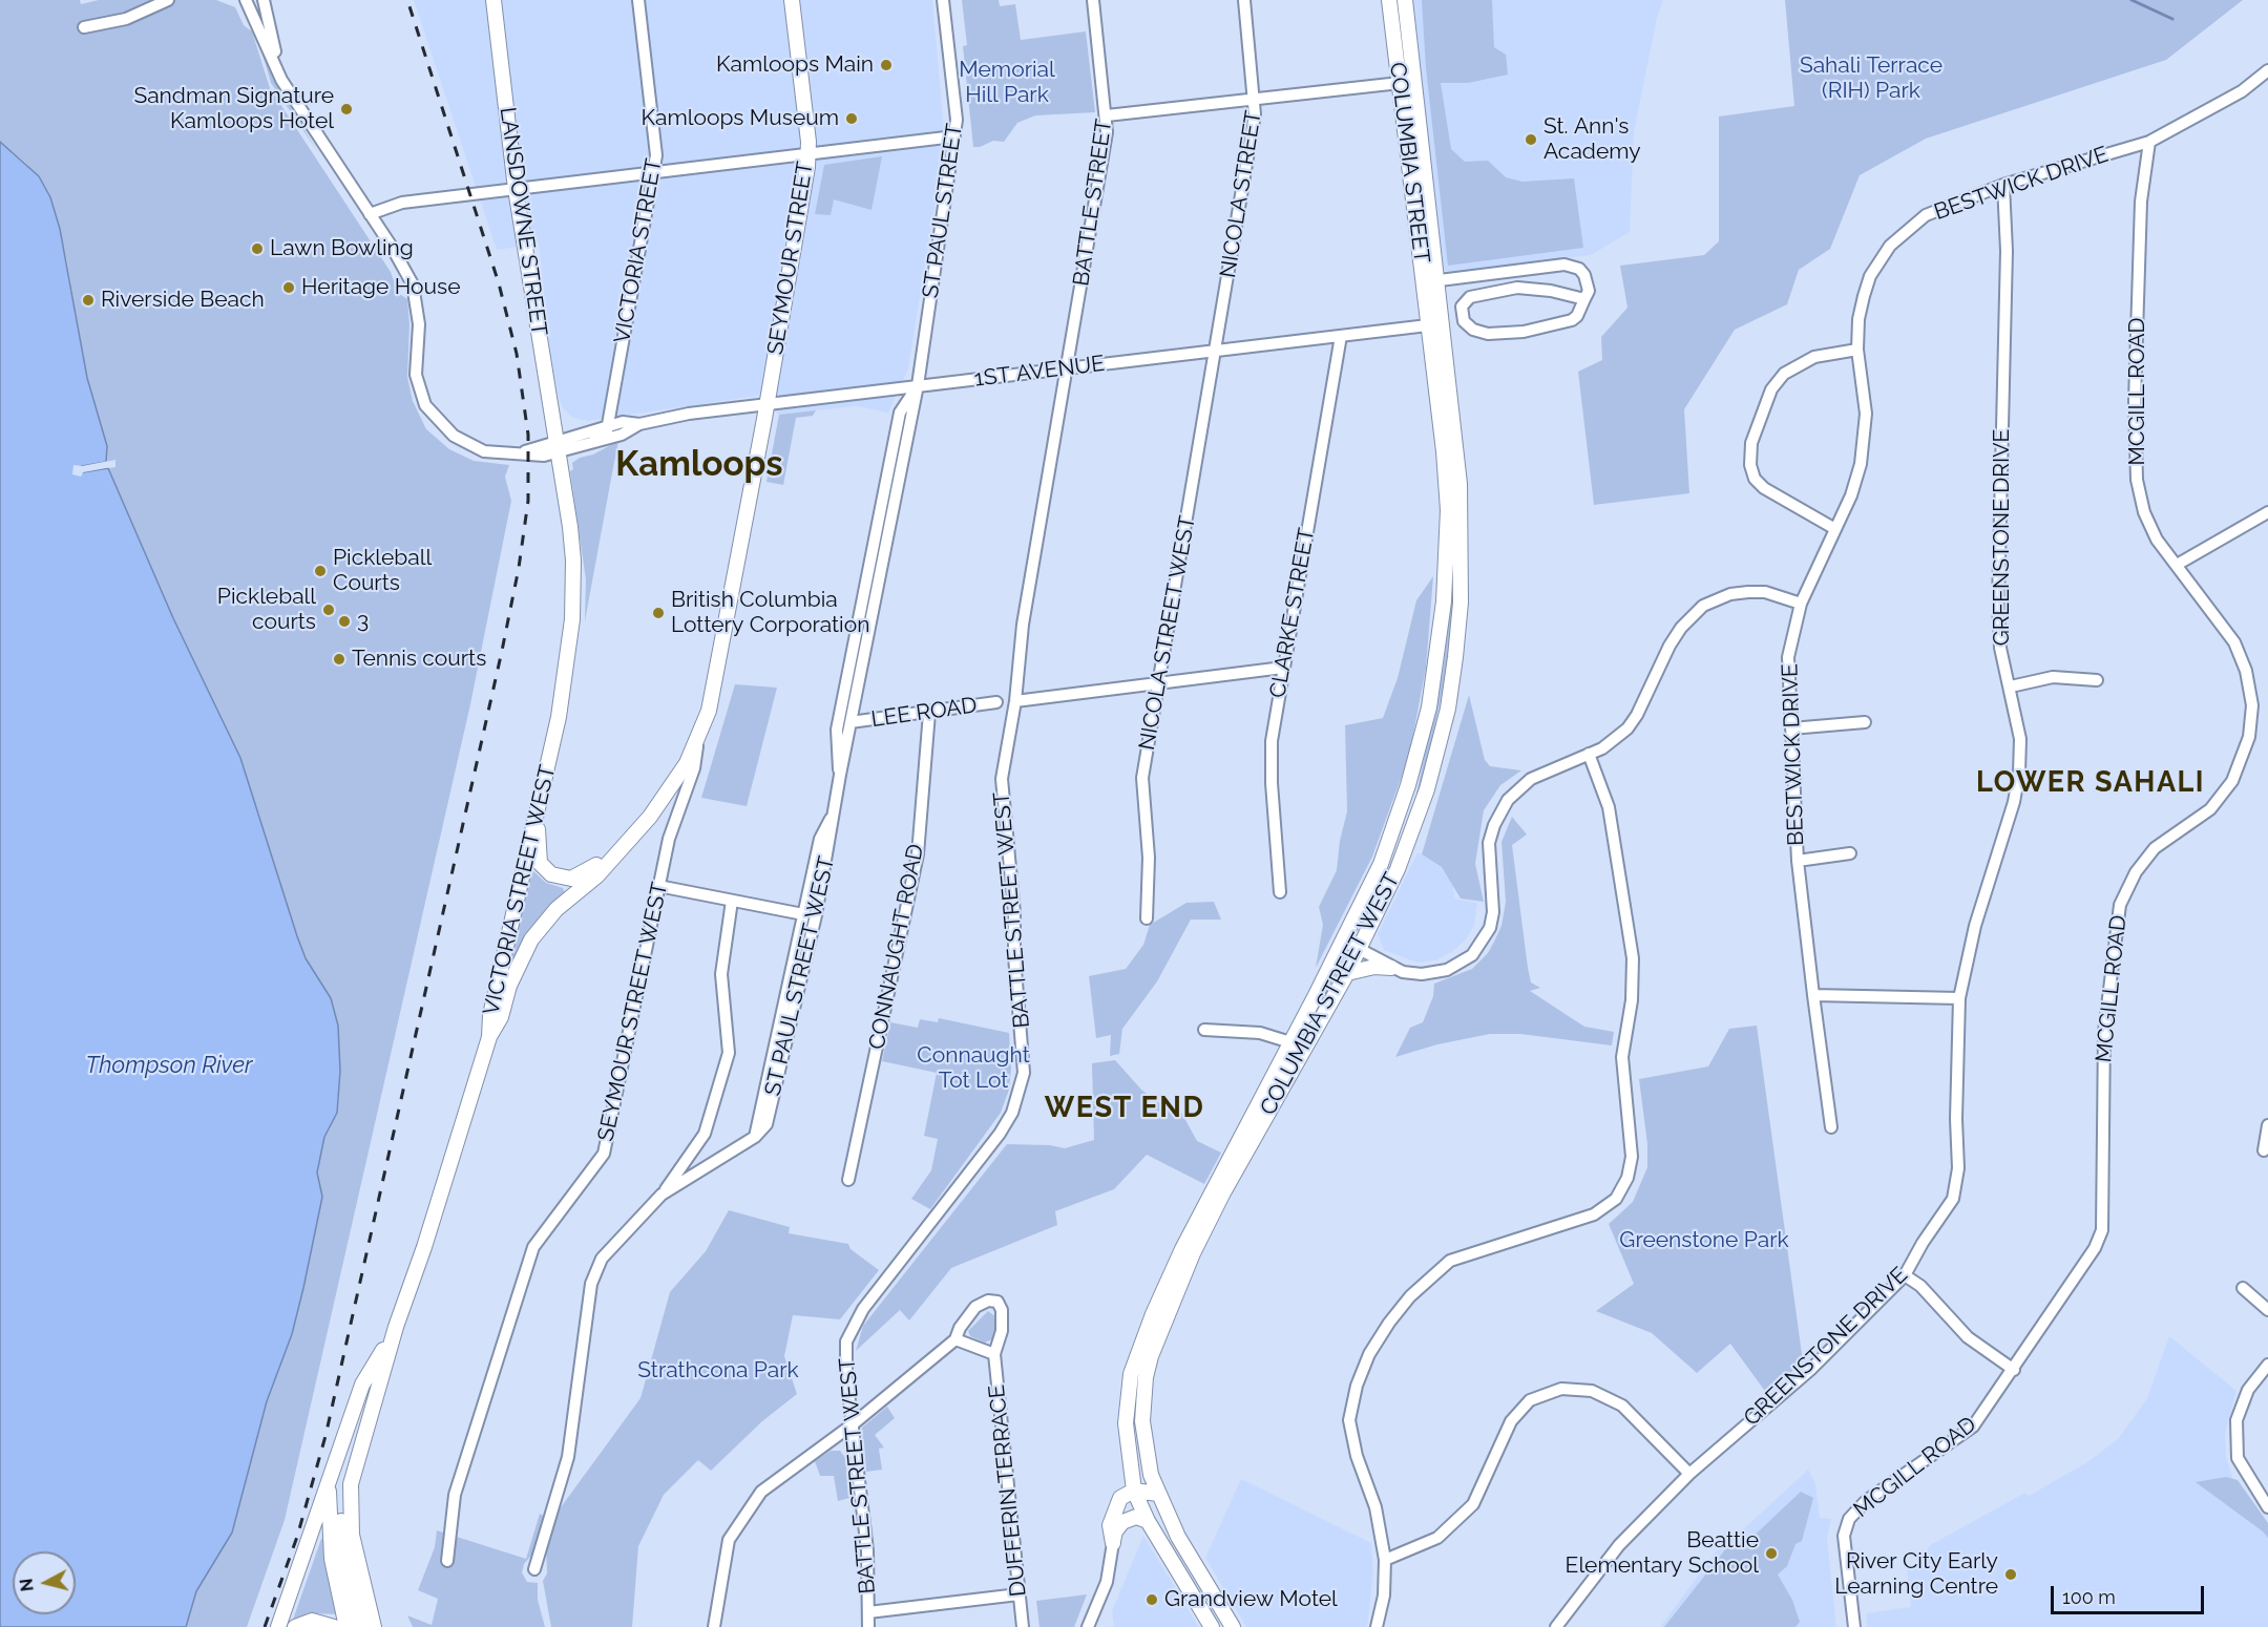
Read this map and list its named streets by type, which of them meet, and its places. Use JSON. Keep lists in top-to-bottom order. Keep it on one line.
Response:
{"streets":{"main road":["COLUMBIA STREET","LANSDOWNE STREET","SEYMOUR STREET","VICTORIA STREET WEST","COLUMBIA STREET WEST","SEYMOUR STREET WEST"],"street":["BESTWICK DRIVE","NICOLA STREET","BATTLE STREET","ST PAUL STREET","VICTORIA STREET","1ST AVENUE","MCGILL ROAD","GREENSTONE DRIVE","CLARKE STREET","NICOLA STREET WEST","LEE ROAD","BATTLE STREET WEST","CONNAUGHT ROAD","ST PAUL STREET WEST","DUFFERIN TERRACE"]},"crossings":[["COLUMBIA STREET","1ST AVENUE"],["COLUMBIA STREET","COLUMBIA STREET WEST"],["BESTWICK DRIVE","MCGILL ROAD"],["BESTWICK DRIVE","GREENSTONE DRIVE"],["NICOLA STREET","1ST AVENUE"],["NICOLA STREET","NICOLA STREET WEST"],["BATTLE STREET","1ST AVENUE"],["BATTLE STREET","BATTLE STREET WEST"],["ST PAUL STREET","1ST AVENUE"],["ST PAUL STREET","ST PAUL STREET WEST"],["LANSDOWNE STREET","1ST AVENUE"],["LANSDOWNE STREET","VICTORIA STREET WEST"],["VICTORIA STREET","1ST AVENUE"],["SEYMOUR STREET","1ST AVENUE"],["SEYMOUR STREET","SEYMOUR STREET WEST"],["1ST AVENUE","CLARKE STREET"],["1ST AVENUE","NICOLA STREET WEST"],["1ST AVENUE","VICTORIA STREET WEST"],["1ST AVENUE","BATTLE STREET WEST"],["1ST AVENUE","ST PAUL STREET WEST"],["1ST AVENUE","COLUMBIA STREET WEST"],["1ST AVENUE","SEYMOUR STREET WEST"],["LEE ROAD","CONNAUGHT ROAD"],["LEE ROAD","ST PAUL STREET WEST"],["VICTORIA STREET WEST","SEYMOUR STREET WEST"]],"districts":["Kamloops","LOWER SAHALI","WEST END"],"water":["Thompson River"],"parks":["Sahali Terrace (RIH) Park","Memorial Hill Park","Connaught Tot Lot","Greenstone Park","Strathcona Park"],"places":["Kamloops Main","Sandman Signature Kamloops Hotel","Kamloops Museum","St. Ann's Academy","Lawn Bowling","Heritage House","Riverside Beach","Pickleball Courts","Pickleball courts","British Columbia Lottery Corporation","3","Tennis courts","Beattie Elementary School","River City Early Learning Centre","Grandview Motel"],"scale_bar":"100 m","north":"left"}
